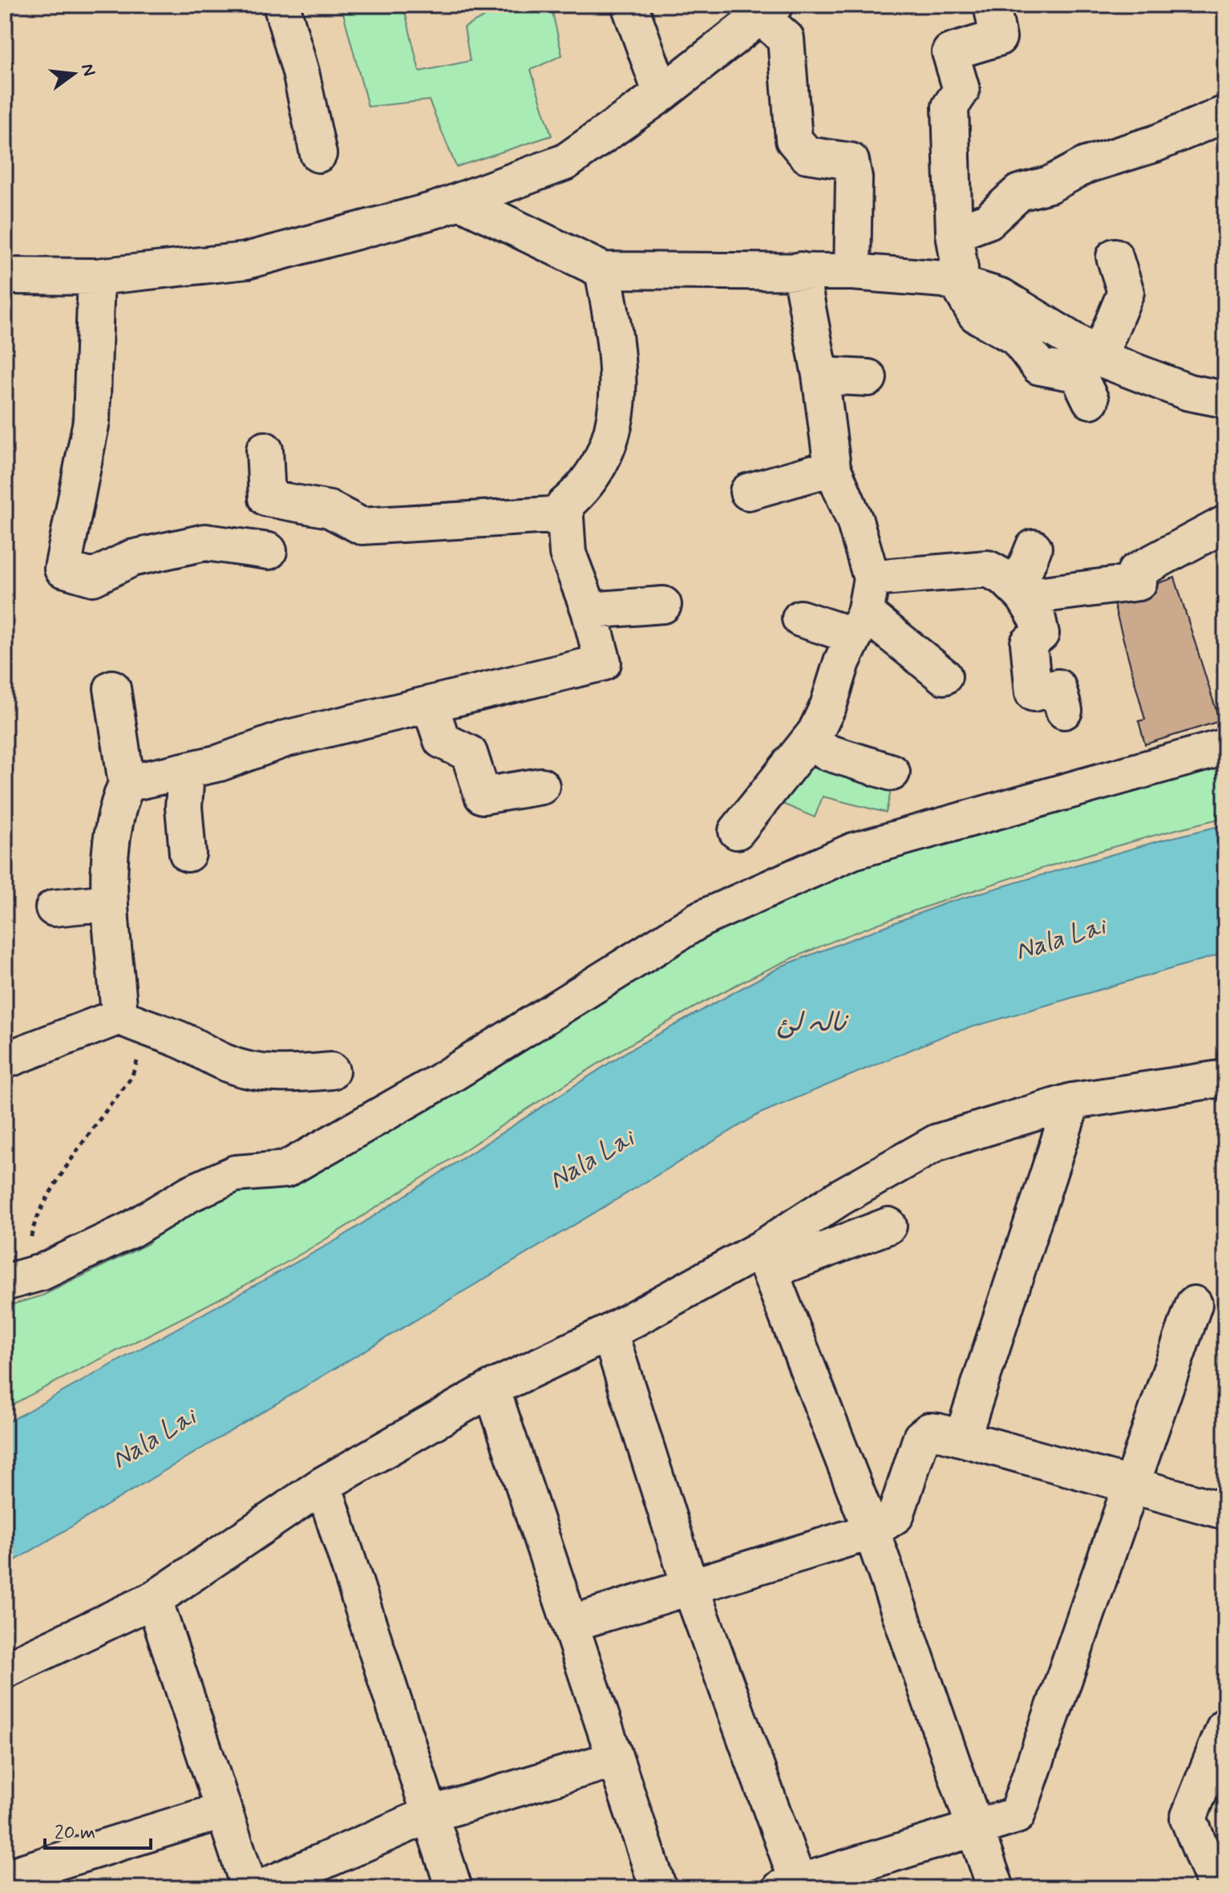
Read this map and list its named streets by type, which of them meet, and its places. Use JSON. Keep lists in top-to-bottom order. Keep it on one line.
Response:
{"water":["Nala Lai","نالہ لئ"],"scale_bar":"20 m","north":"right"}
